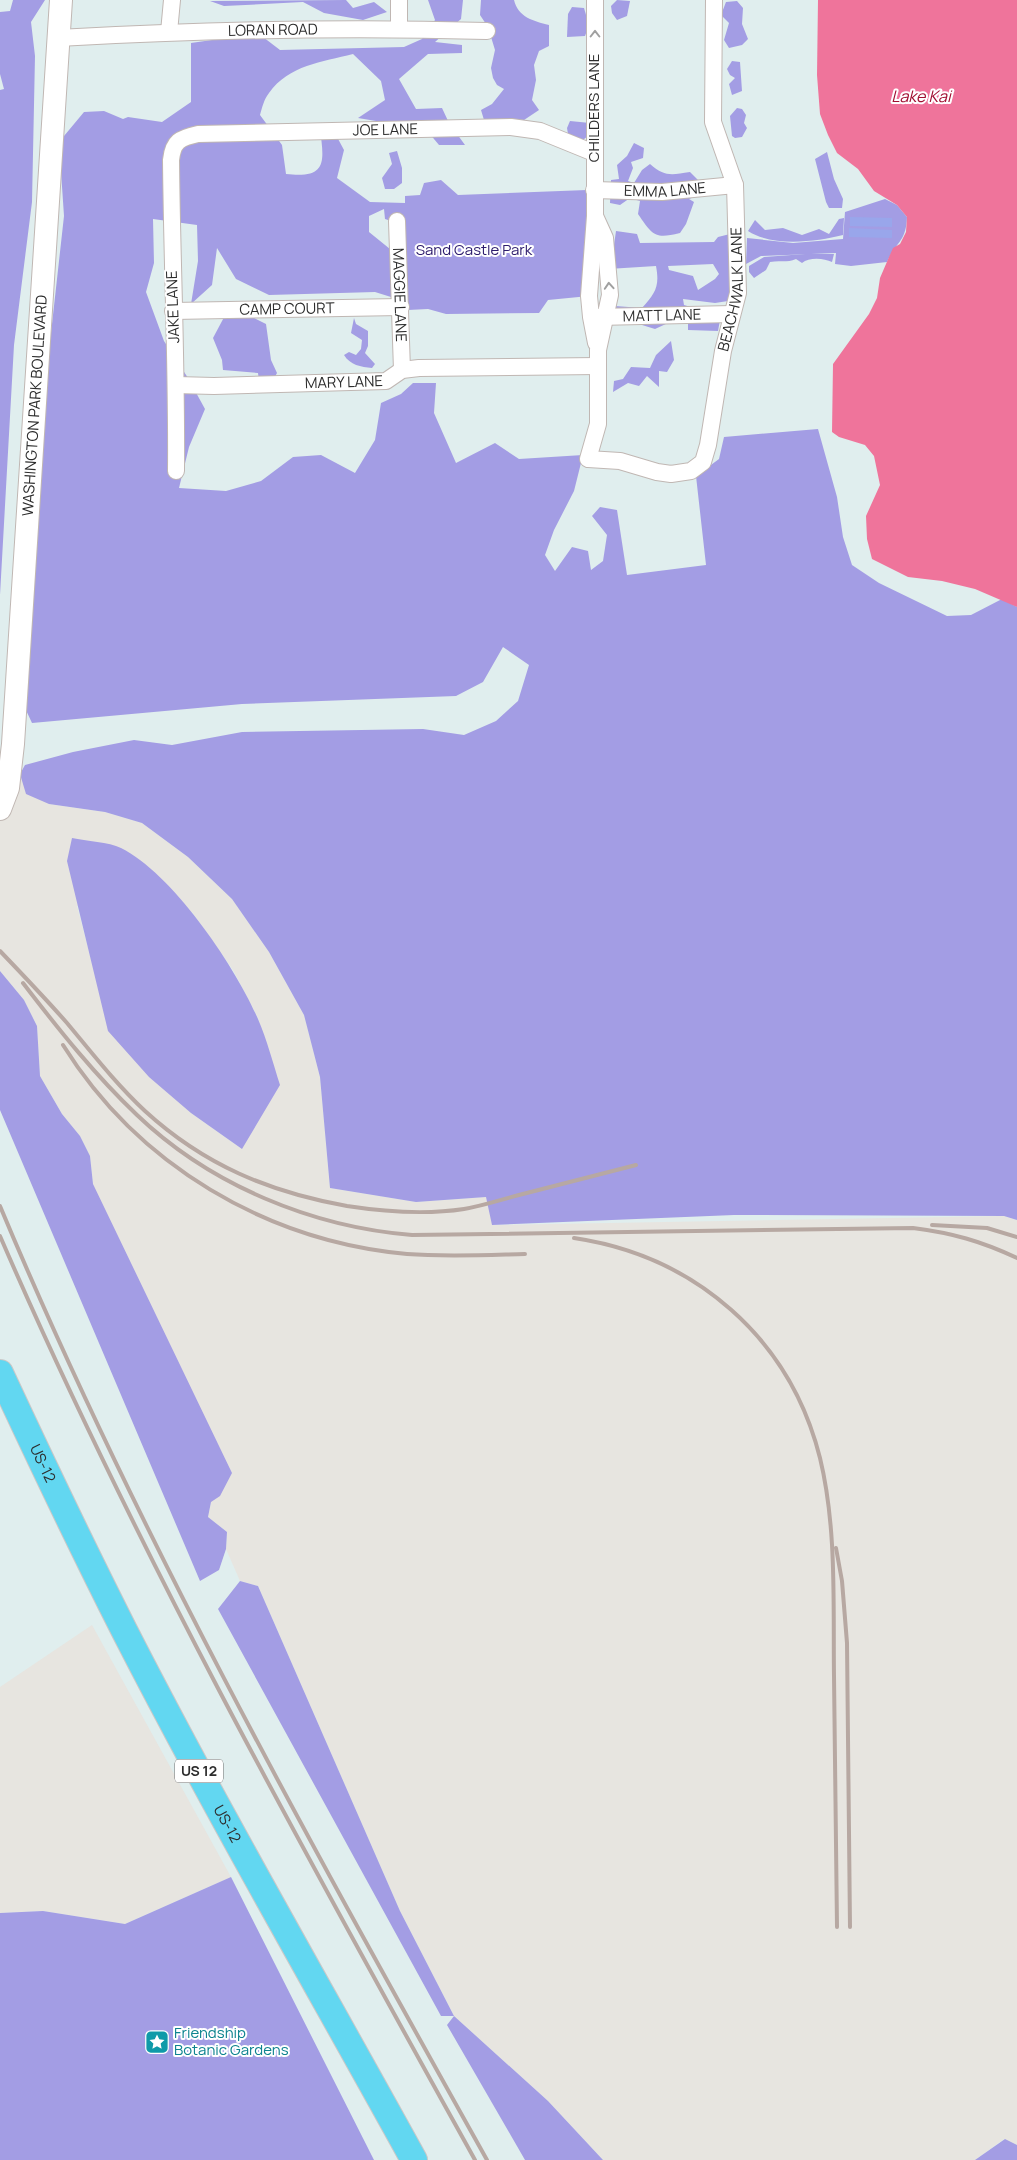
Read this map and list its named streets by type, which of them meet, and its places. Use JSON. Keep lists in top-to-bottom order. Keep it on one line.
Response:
{"streets":{"main road":["US-12","US 12"],"street":["LORAN ROAD","CHILDERS LANE","JOE LANE","EMMA LANE","BEACHWALK LANE","MAGGIE LANE","JAKE LANE","CAMP COURT","MATT LANE","MARY LANE","WASHINGTON PARK BOULEVARD"]},"crossings":[["LORAN ROAD","WASHINGTON PARK BOULEVARD"],["CHILDERS LANE","JOE LANE"],["CHILDERS LANE","EMMA LANE"],["CHILDERS LANE","BEACHWALK LANE"],["CHILDERS LANE","MATT LANE"],["CHILDERS LANE","MARY LANE"],["JOE LANE","JAKE LANE"],["EMMA LANE","BEACHWALK LANE"],["BEACHWALK LANE","MATT LANE"],["MAGGIE LANE","CAMP COURT"],["MAGGIE LANE","MARY LANE"],["JAKE LANE","CAMP COURT"],["JAKE LANE","MARY LANE"]],"water":["Lake Kai"],"parks":["Sand Castle Park"],"places":{"place":["Friendship Botanic Gardens"]}}
